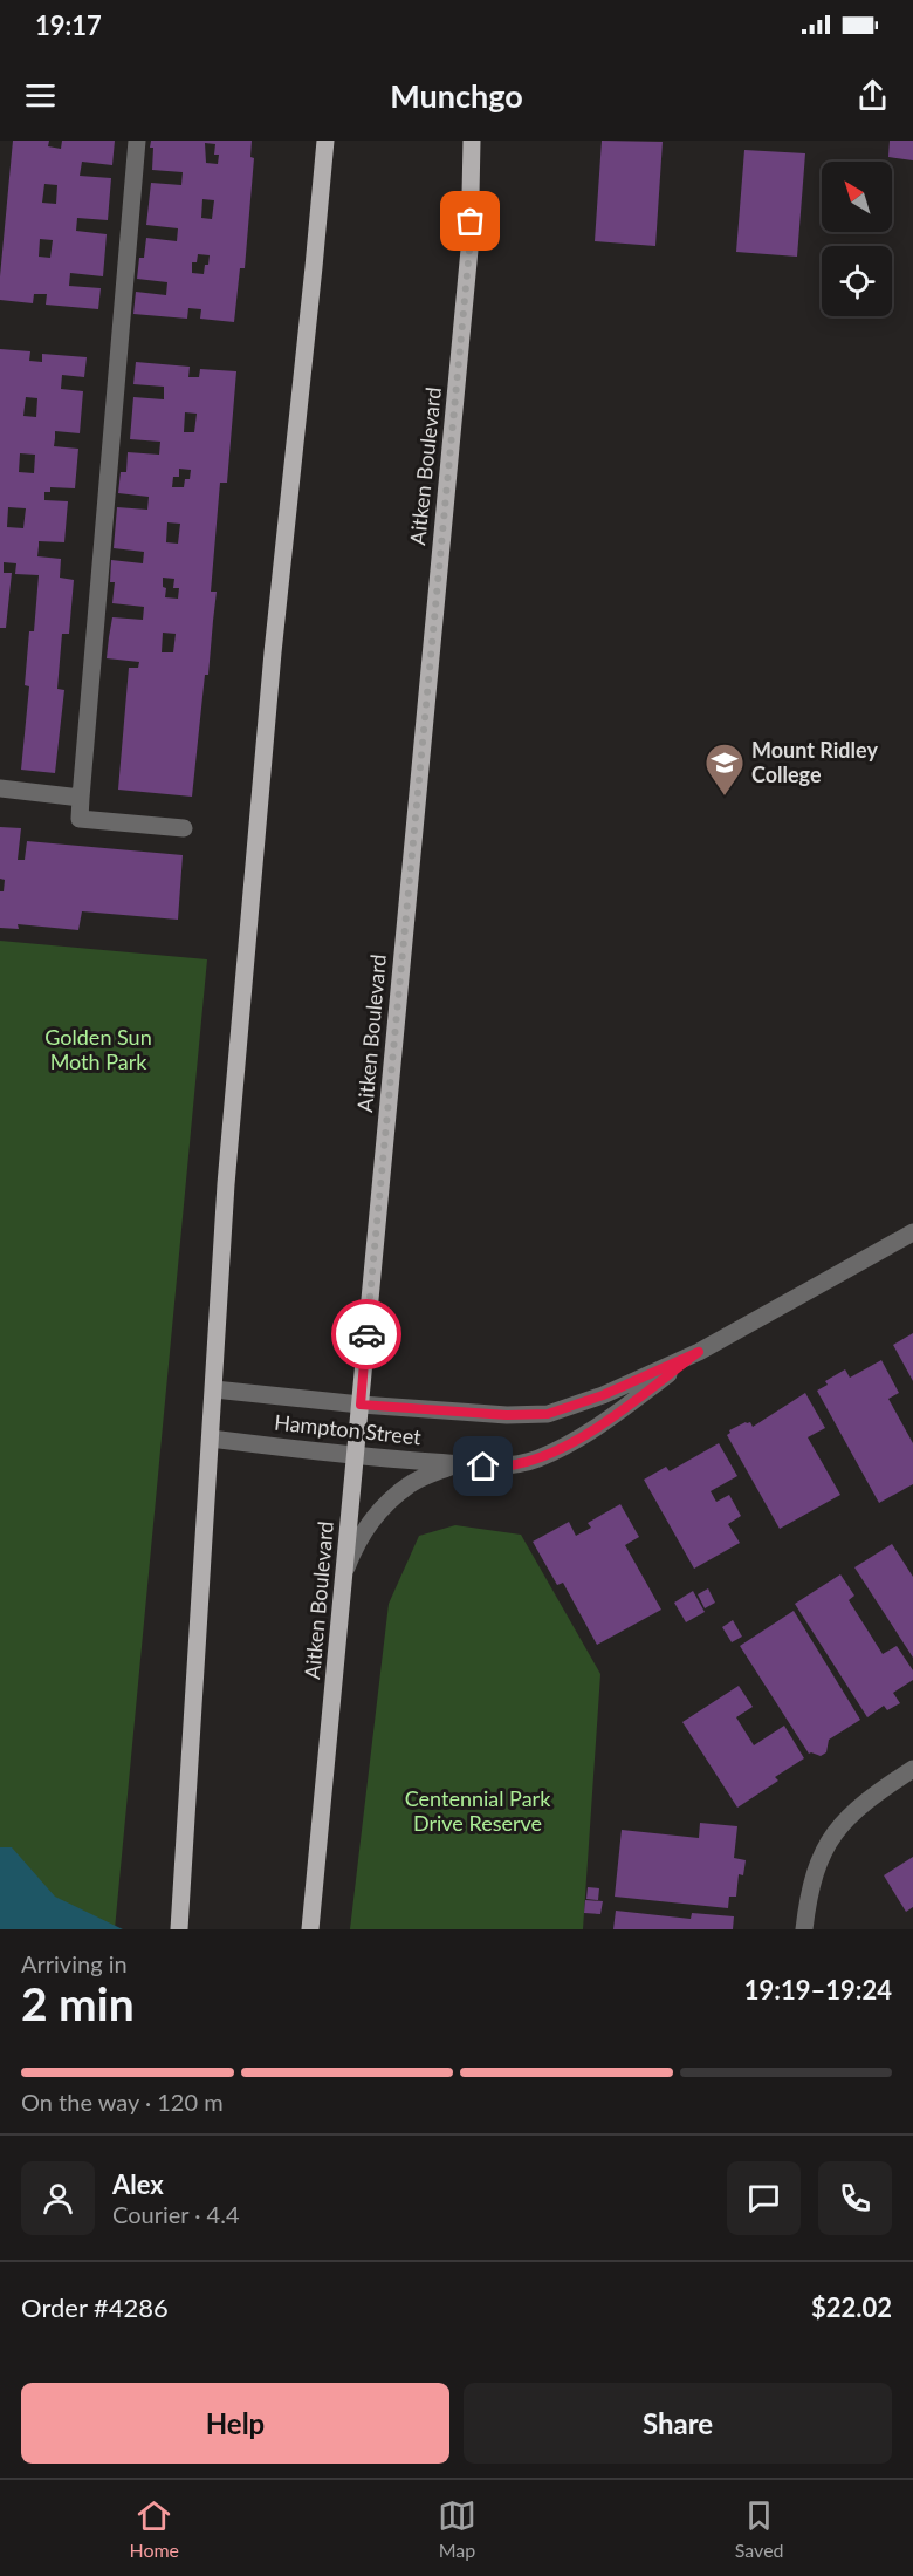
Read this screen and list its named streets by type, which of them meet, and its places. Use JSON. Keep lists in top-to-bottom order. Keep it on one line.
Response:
{"streets":{"main road":["Aitken Boulevard"],"street":["Hampton Street"]},"crossings":[["Aitken Boulevard","Hampton Street"]],"parks":["Golden Sun Moth Park","Centennial Park Drive Reserve"],"places":{"school or university":["Mount Ridley College"]},"north":"top left","page":{"status":"19:17","header":"Munchgo","heading":["2 min","Arriving in","19:19–19:24"],"panel":["Alex","Courier · 4.4","Order #4286","$22.02"],"bar":"On the way · 120 m","buttons":["Help","Share"],"tabs":["Home","Map","Saved"]}}
